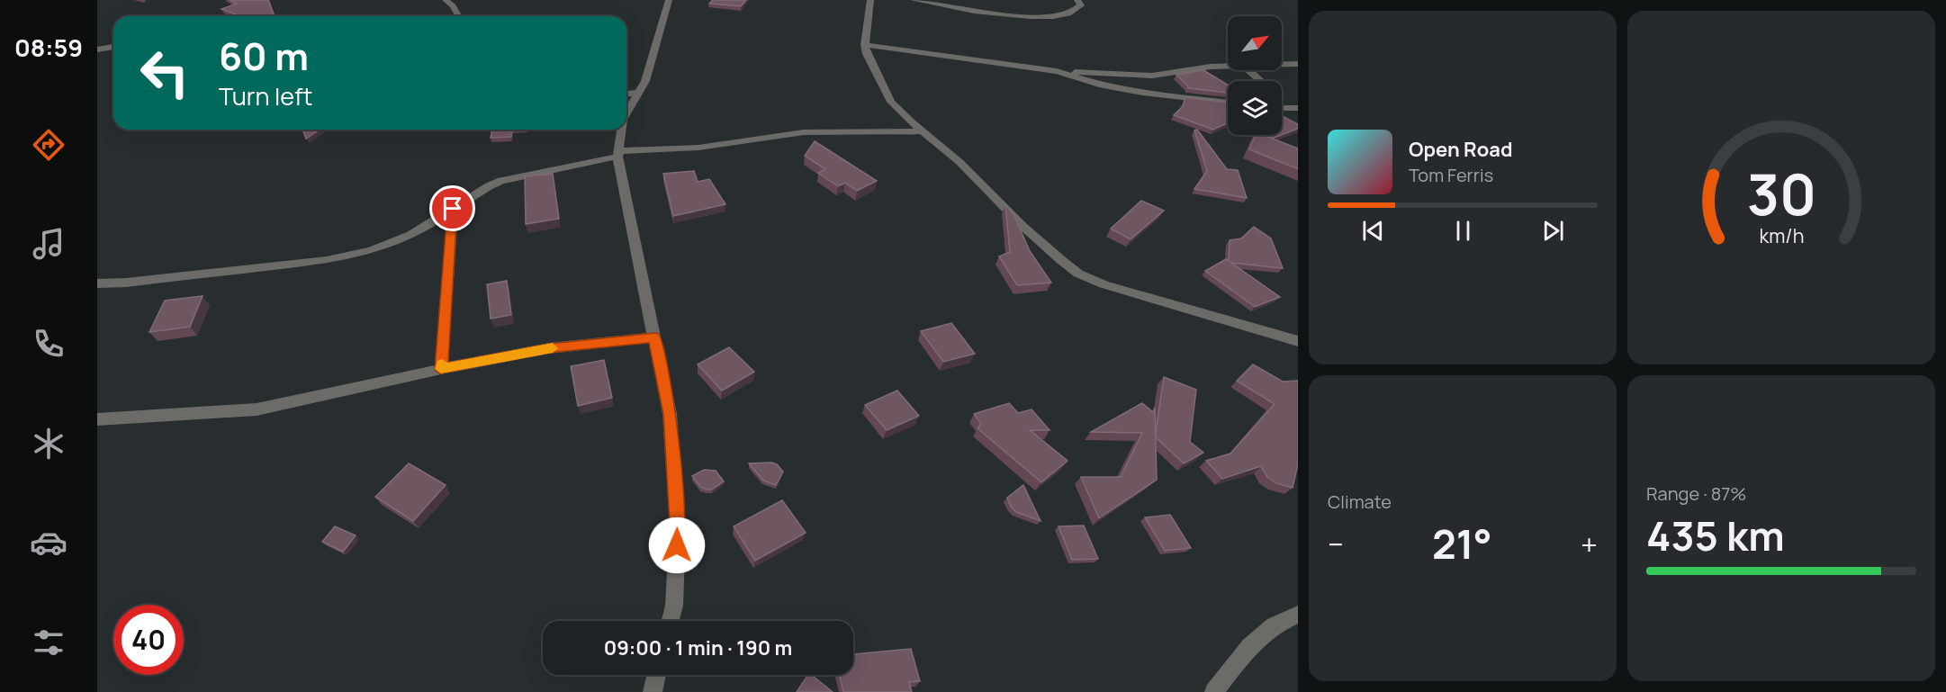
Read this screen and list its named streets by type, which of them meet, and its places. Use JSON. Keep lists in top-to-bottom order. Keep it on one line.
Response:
{"north":"top right","page":{"tabs":"08:59","turn":["60 m","Turn left"],"song":["Open Road","Tom Ferris"],"tile":["Climate",["Range · 87%","435 km"]],"heat":["−","21°","+"],"limit":"40","trip":"09:00 · 1 min · 190 m","gauge":["30","km/h"]}}
